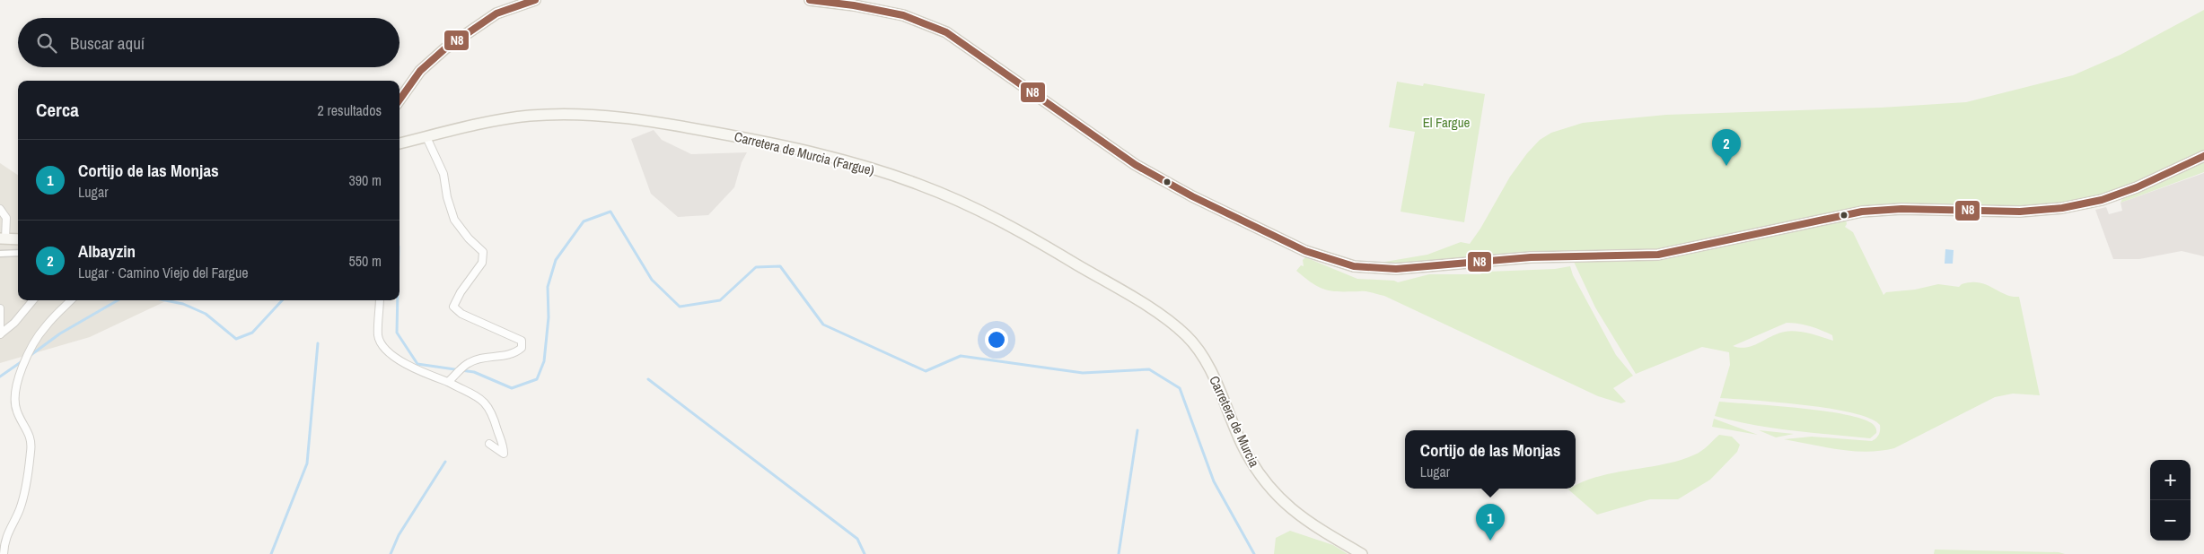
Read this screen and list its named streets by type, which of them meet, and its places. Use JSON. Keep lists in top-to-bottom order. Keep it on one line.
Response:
{"streets":{"main road":["Carretera de Murcia (Fargue)","Carretera de Murcia"]},"crossings":[["Carretera de Murcia (Fargue)","Carretera de Murcia"]],"parks":["El Fargue"],"lines":["transit line N8"],"page":{"search":"Buscar aquí","heading":["Cerca","2 resultados"],"pins":["2","1"],"list":[{"mark":"1","name":"Cortijo de las Monjas","note":"Lugar","value":"390 m"},{"mark":"2","name":"Albayzin","note":"Lugar · Camino Viejo del Fargue","value":"550 m"}],"popup":["Cortijo de las Monjas","Lugar"],"map_buttons":["+","−"]}}
